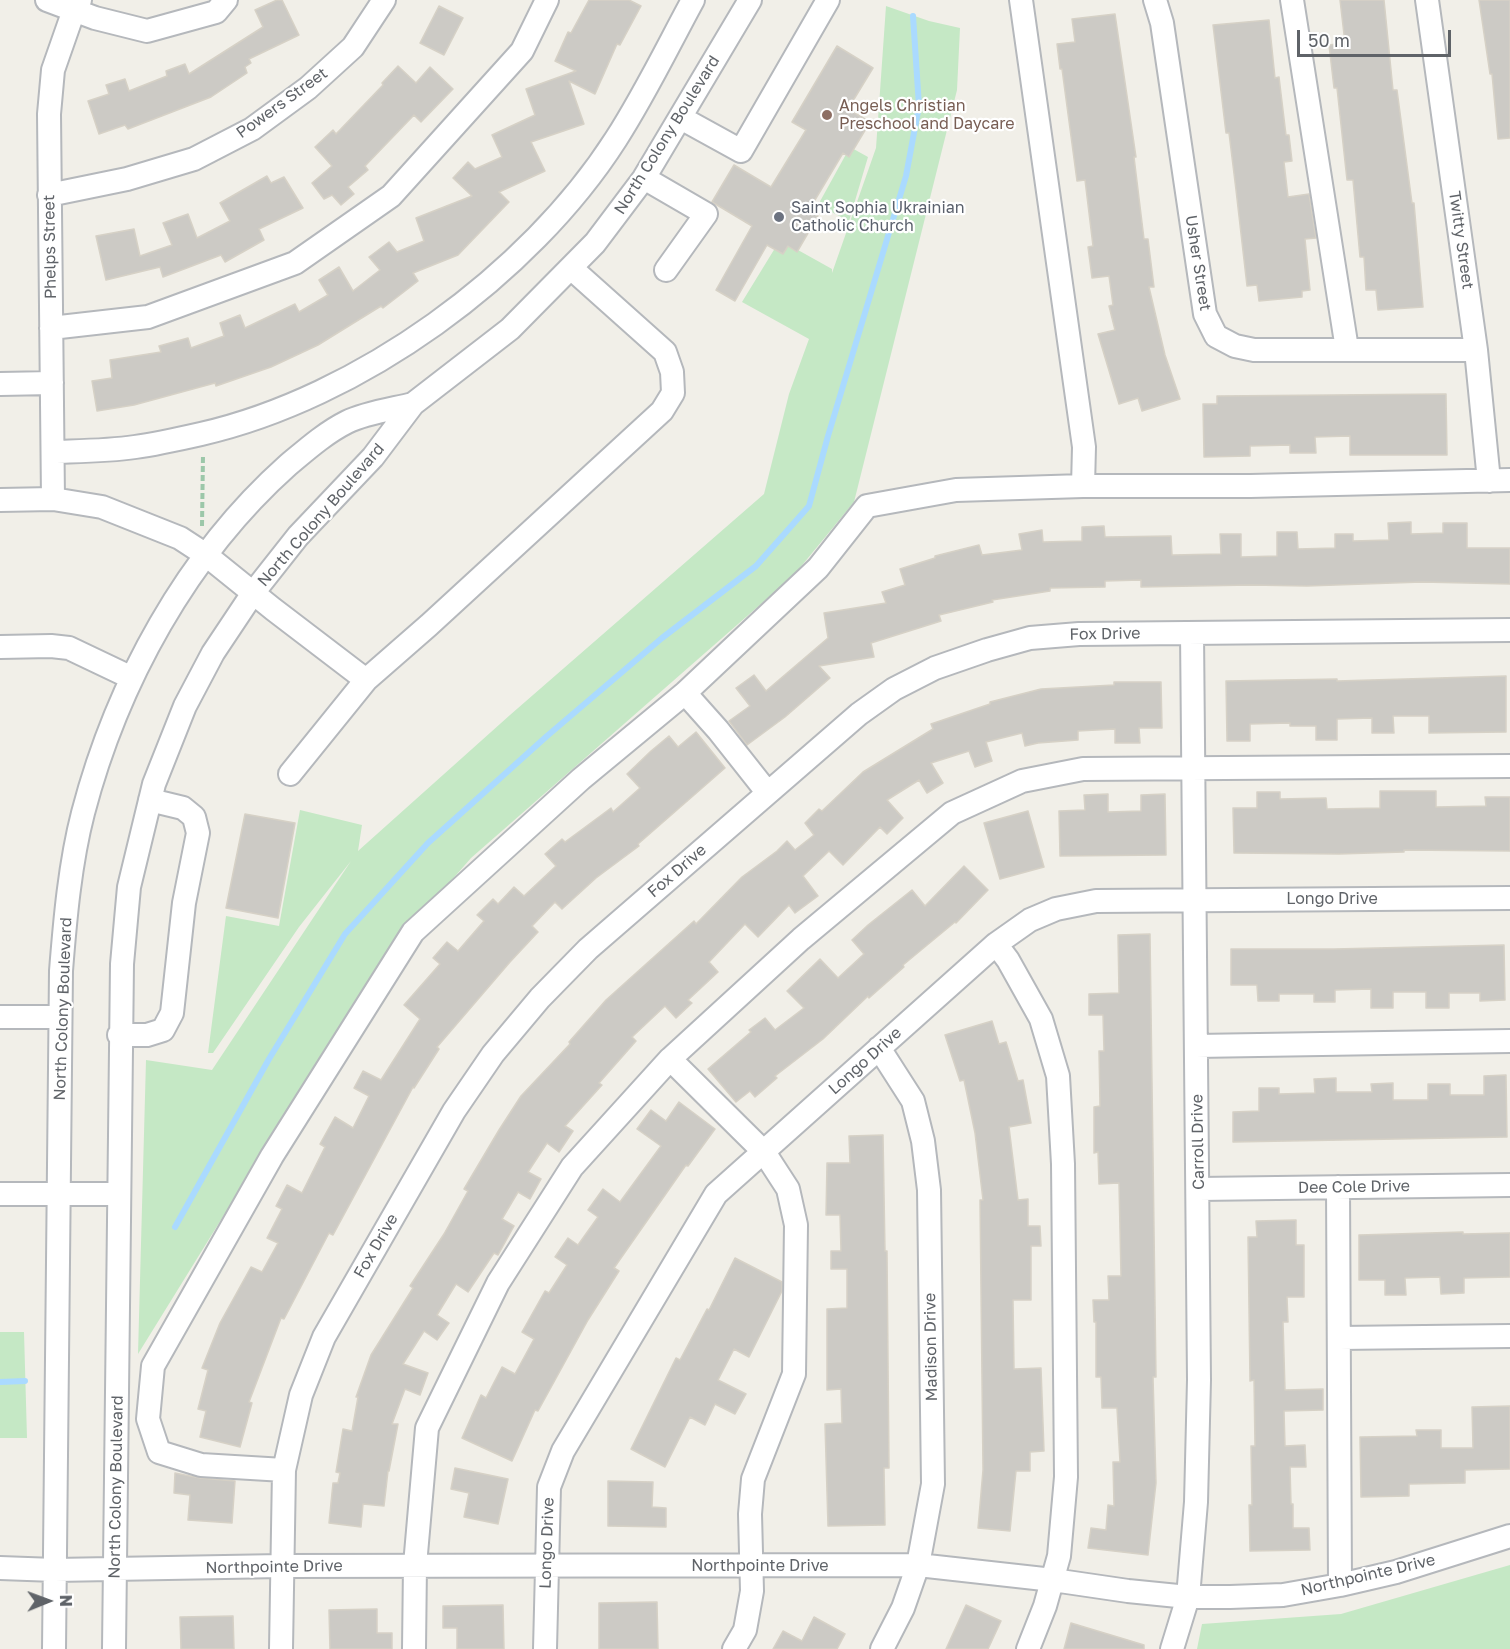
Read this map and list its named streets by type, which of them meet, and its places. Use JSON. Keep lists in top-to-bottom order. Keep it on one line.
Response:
{"streets":{"street":["Powers Street","North Colony Boulevard","Twitty Street","Phelps Street","Usher Street","Fox Drive","Longo Drive","Carroll Drive","Dee Cole Drive","Madison Drive","Northpointe Drive"]},"crossings":[["Powers Street","Phelps Street"],["North Colony Boulevard","Northpointe Drive"],["Twitty Street","Usher Street"],["Fox Drive","Carroll Drive"],["Fox Drive","Northpointe Drive"],["Longo Drive","Carroll Drive"],["Longo Drive","Madison Drive"],["Longo Drive","Northpointe Drive"],["Carroll Drive","Dee Cole Drive"],["Carroll Drive","Northpointe Drive"],["Madison Drive","Northpointe Drive"]],"places":["Angels Christian Preschool and Daycare","Saint Sophia Ukrainian Catholic Church"],"scale_bar":"50 m","north":"right"}
